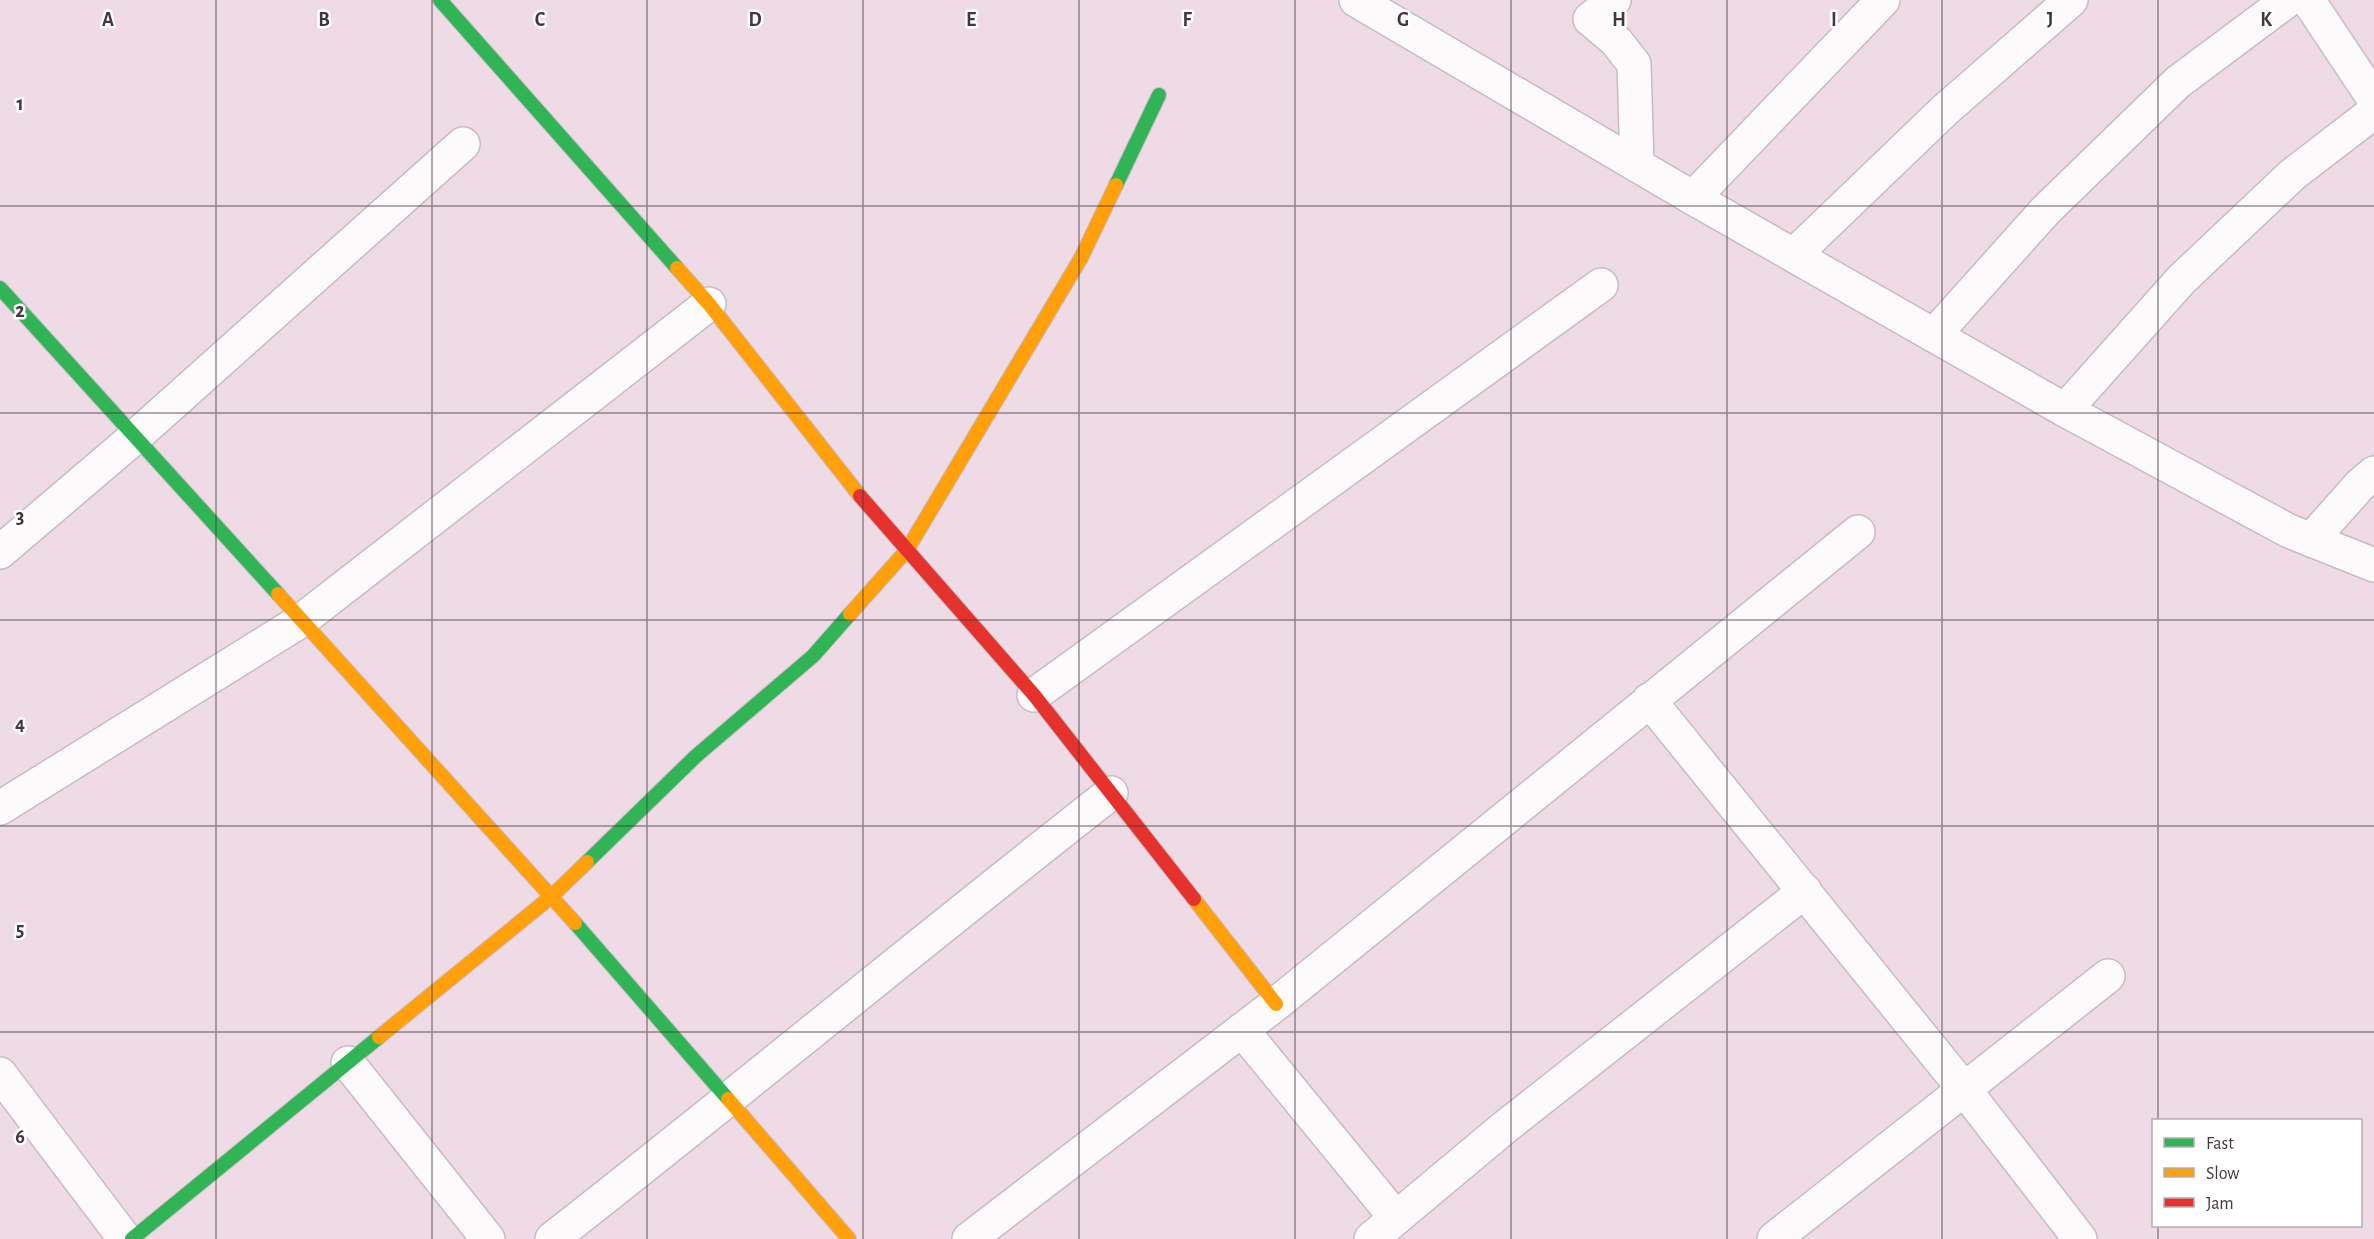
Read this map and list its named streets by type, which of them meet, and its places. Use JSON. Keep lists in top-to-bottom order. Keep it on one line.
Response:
{"legend":["Fast","Slow","Jam"],"grid":{"columns":["A","B","C","D","E","F","G","H","I","J","K"],"rows":["1","2","3","4","5","6"]}}
